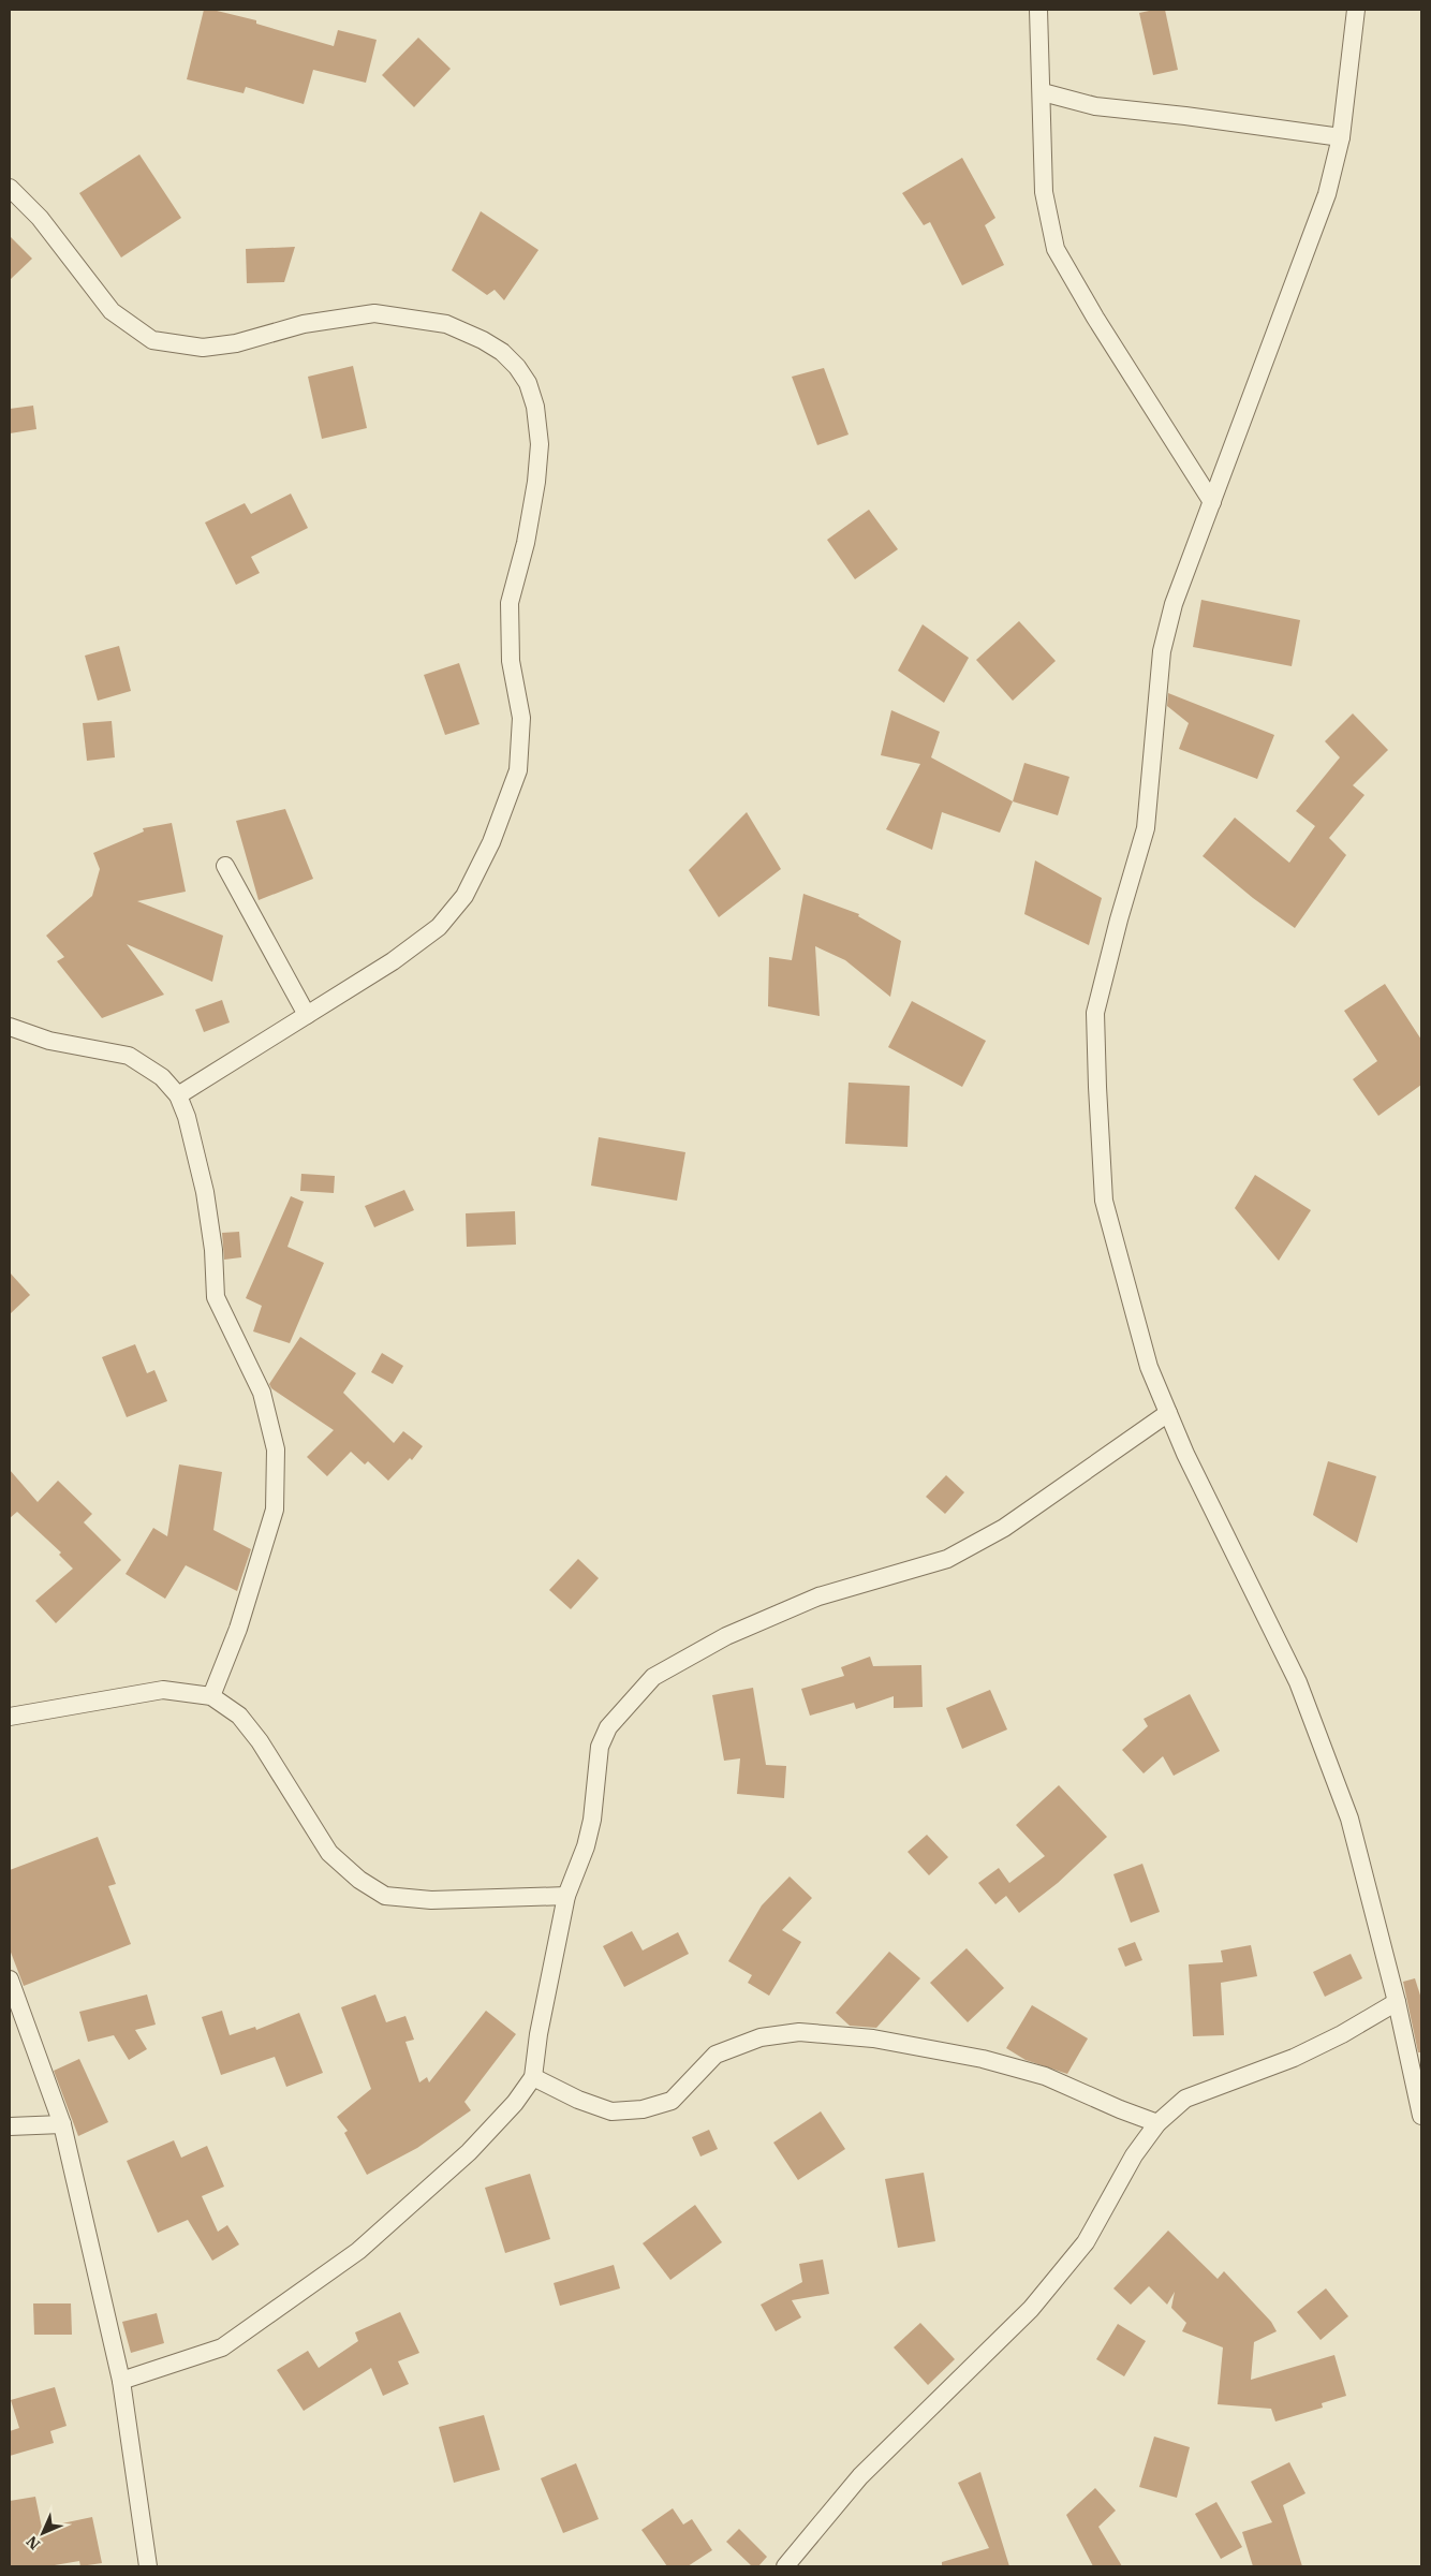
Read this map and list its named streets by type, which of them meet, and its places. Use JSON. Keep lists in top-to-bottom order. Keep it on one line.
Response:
{"north":"bottom left"}
